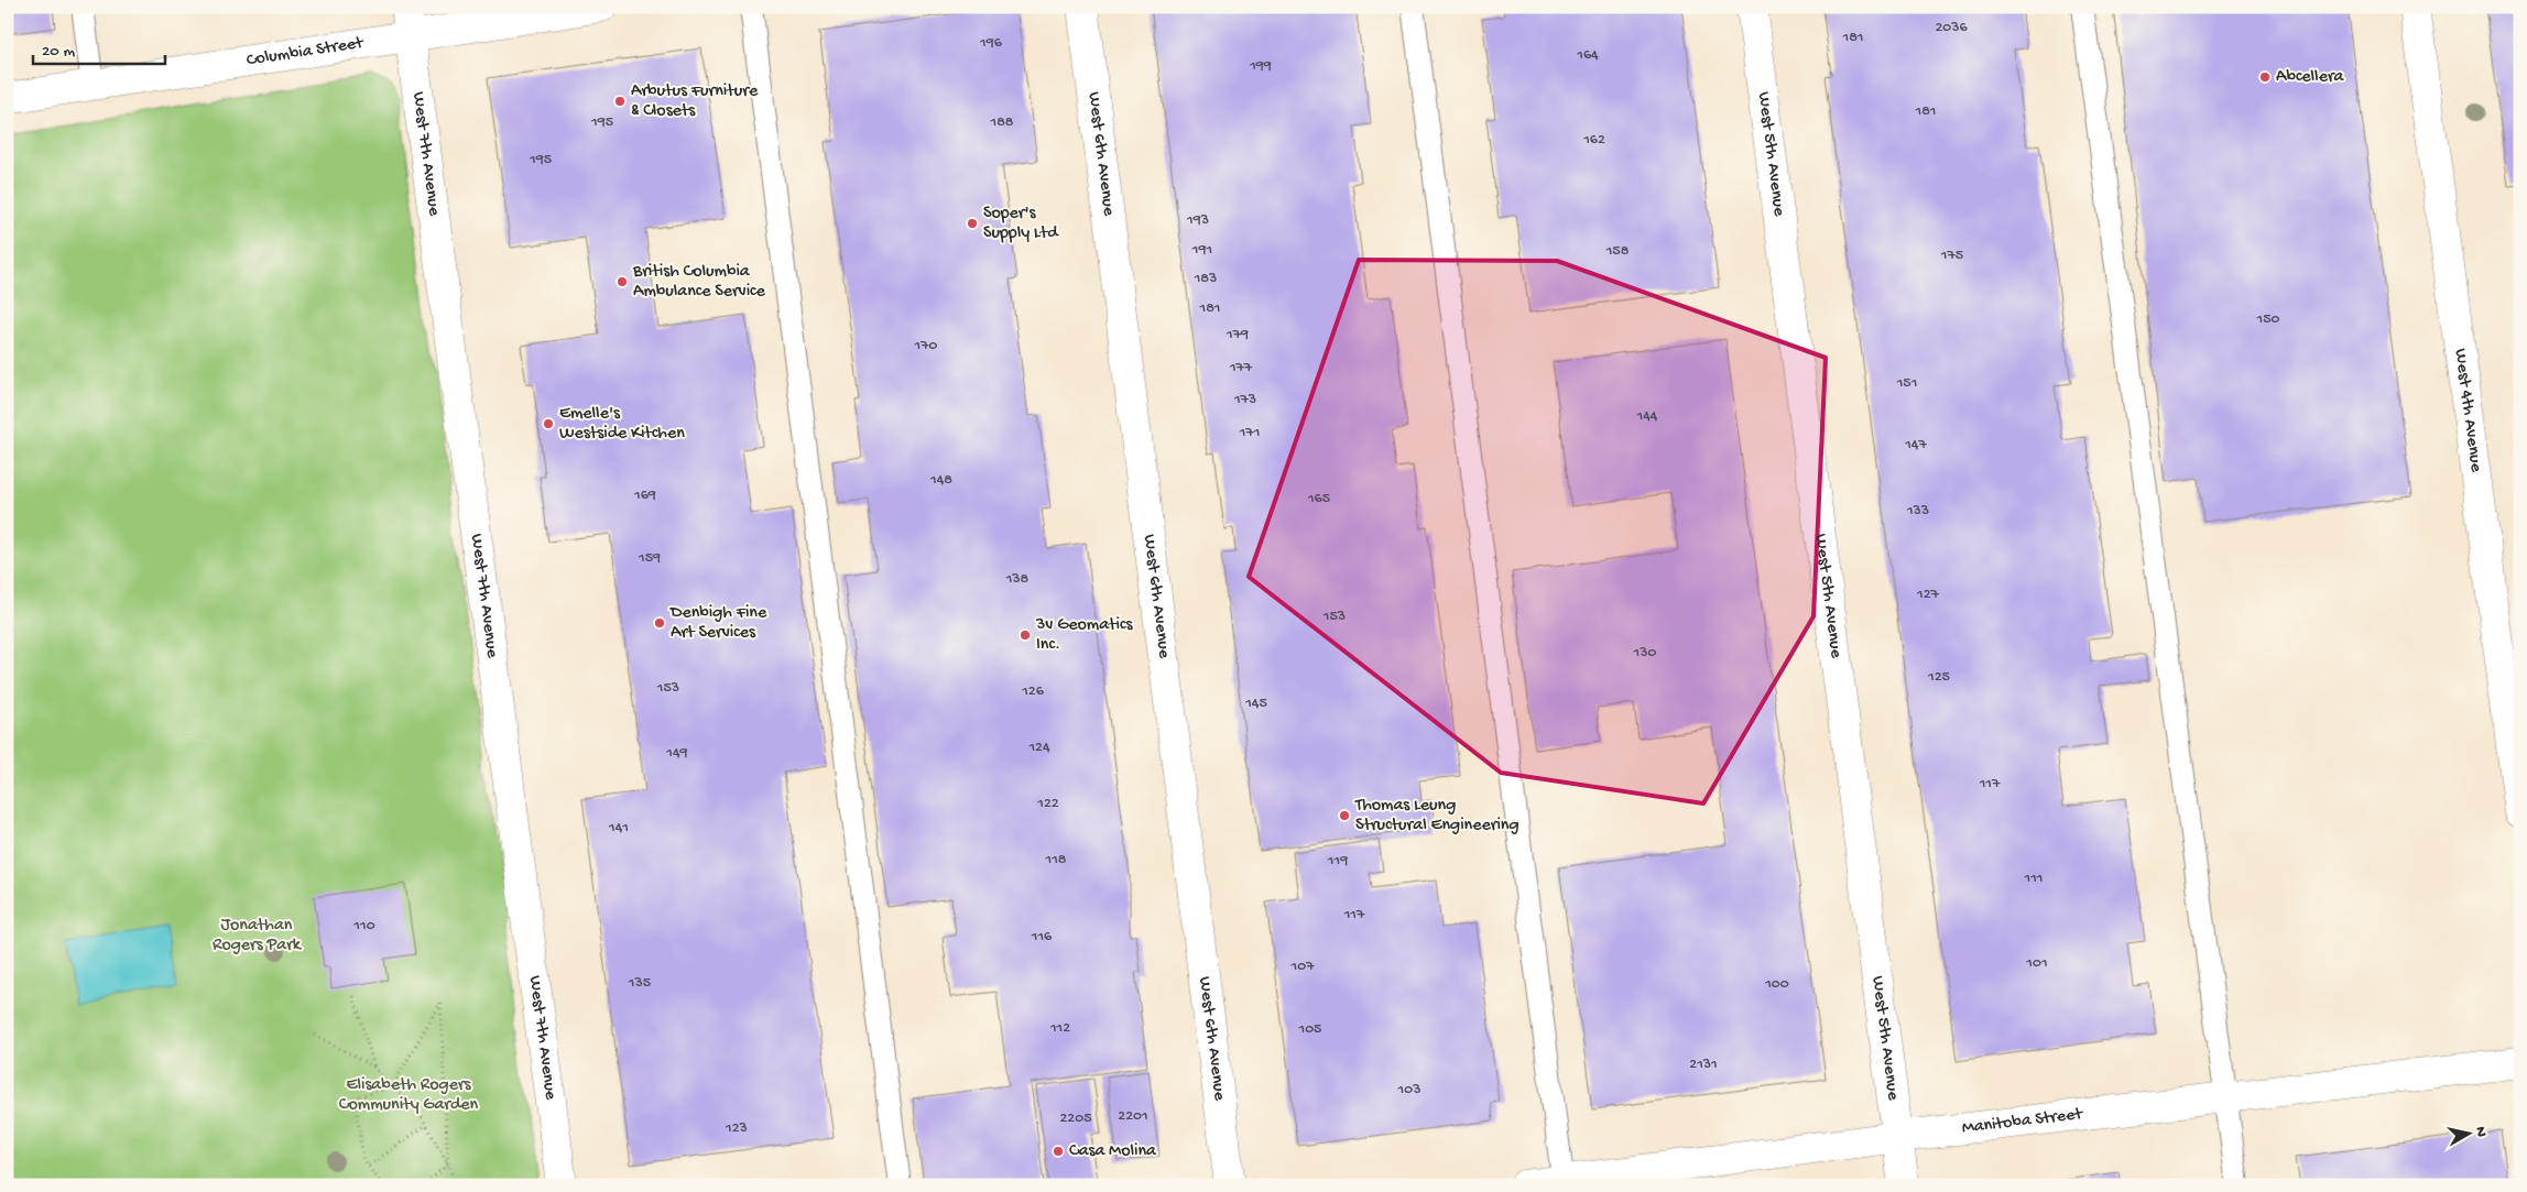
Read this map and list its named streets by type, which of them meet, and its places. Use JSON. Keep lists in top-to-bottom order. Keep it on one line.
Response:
{"streets":{"street":["Columbia Street","West 7th Avenue","West 6th Avenue","West 5th Avenue","West 4th Avenue","Manitoba Street"]},"crossings":[["Columbia Street","West 7th Avenue"],["West 5th Avenue","Manitoba Street"]],"parks":["Jonathan Rogers Park","Elisabeth Rogers Community Garden"],"places":["Abcellera","Arbutus Furniture & Closets","Soper's Supply Ltd","British Columbia Ambulance Service","Emelle's Westside Kitchen","Denbigh Fine Art Services","3v Geomatics Inc.","Thomas Leung Structural Engineering","Casa Molina"],"house_numbers":["2036","181","196","164","199","181","195","188","162","195","193","191","158","175","183","181","150","179","170","177","151","173","144","171","147","148","169","165","133","159","138","127","153","130","125","153","126","145","124","149","117","122","141","118","119","111","117","110","116","101","107","135","100","112","105","2131","103","2201","2205","123"],"scale_bar":"20 m","north":"right"}
